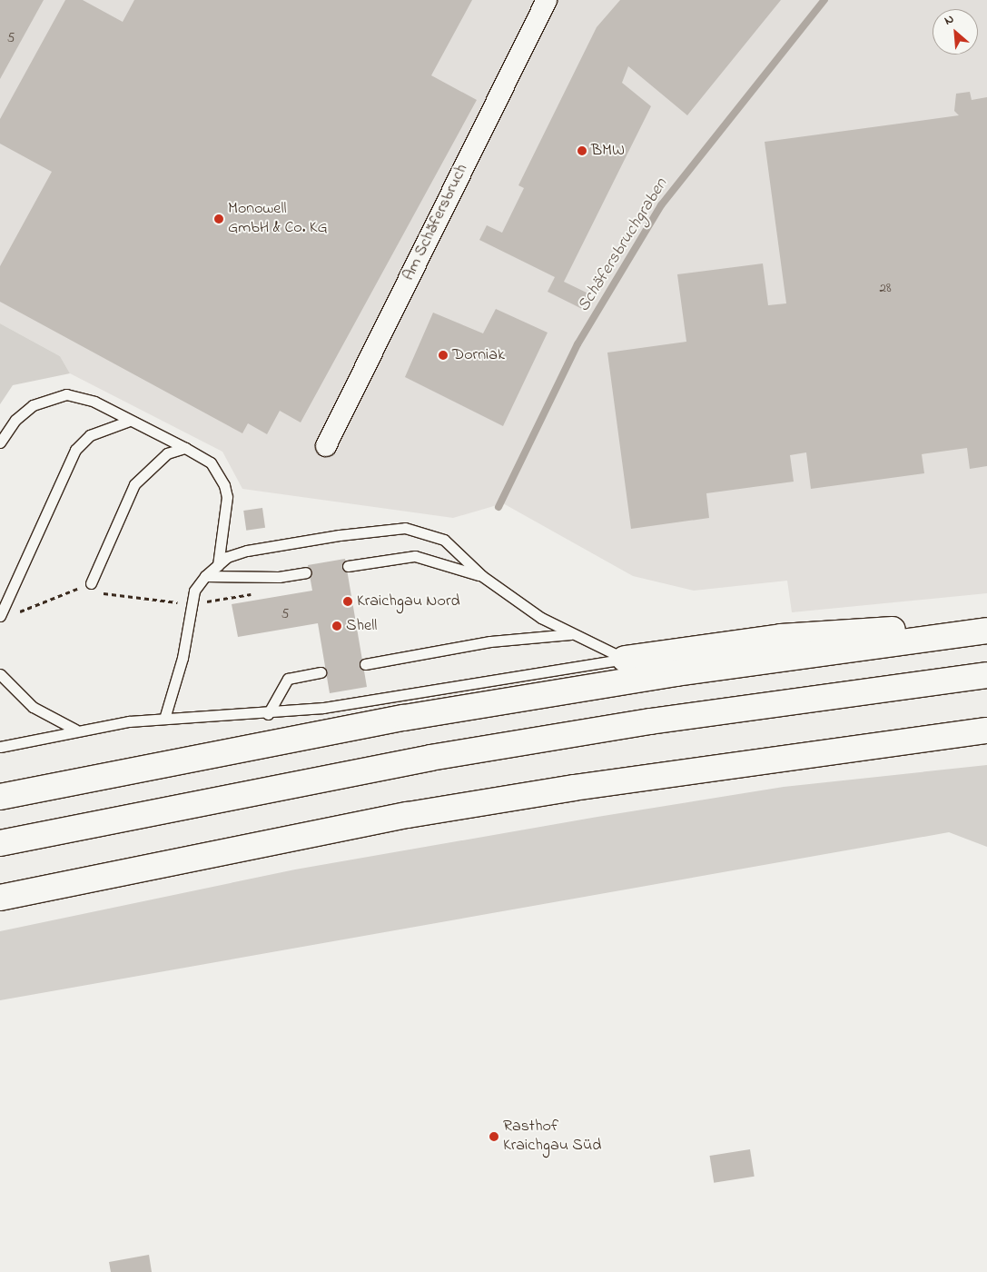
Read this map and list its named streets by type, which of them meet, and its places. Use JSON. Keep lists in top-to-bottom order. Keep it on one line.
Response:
{"streets":{"street":["Am Schäfersbruch"]},"water":["Schäfersbruchgraben"],"places":["BMW","Monowell GmbH & Co. KG","Dorniak","Kraichgau Nord","Shell","Rasthof Kraichgau Süd"],"house_numbers":["5","28","5"],"north":"top left"}
